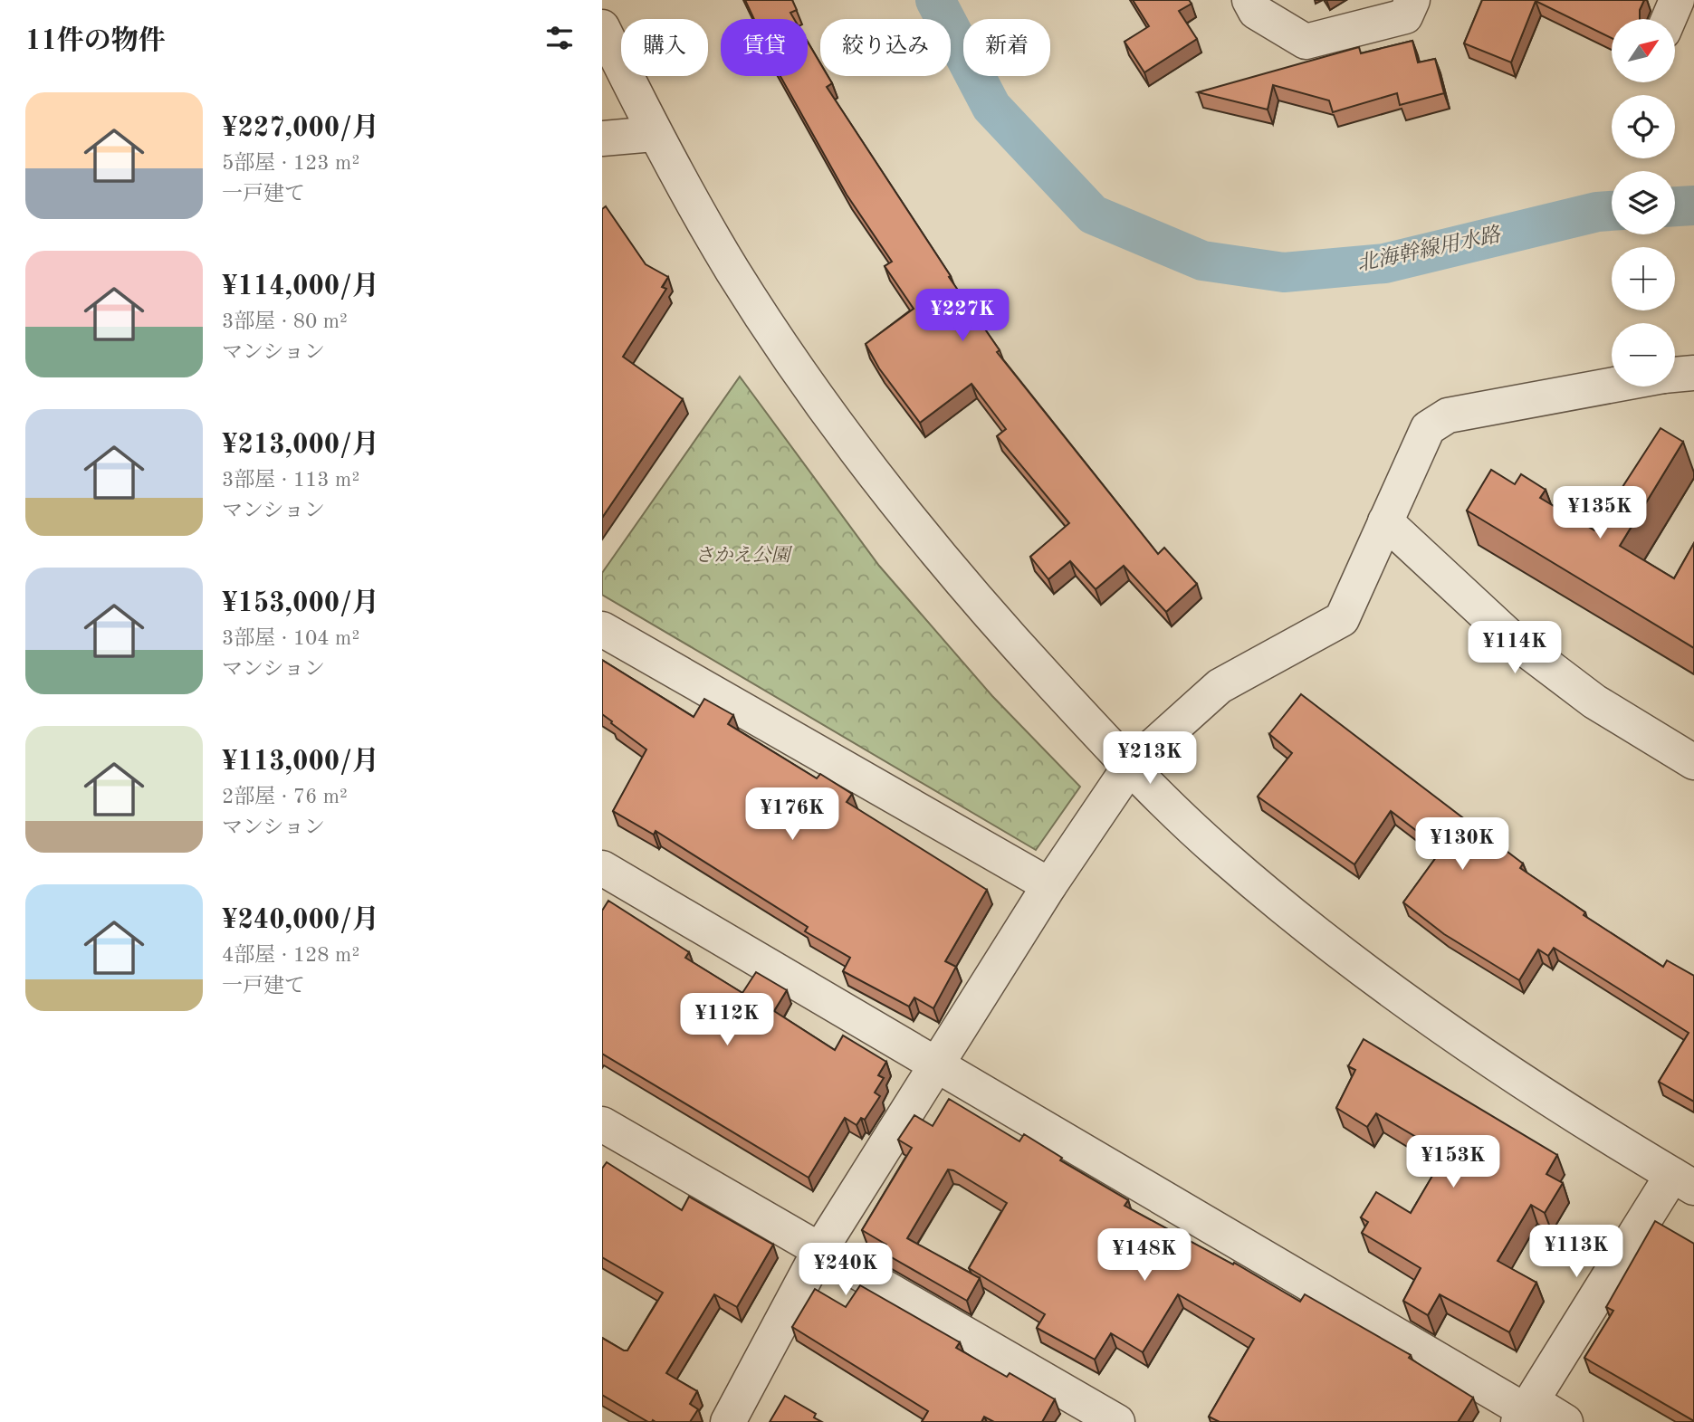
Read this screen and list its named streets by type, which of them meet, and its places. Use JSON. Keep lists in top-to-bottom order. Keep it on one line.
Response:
{"water":["北海幹線用水路"],"parks":["さかえ公園"],"north":"top right","page":{"heading":"11件の物件","map_buttons":["+","−"],"chip":["購入","賃貸","絞り込み","新着"],"list":[{"name":"¥227,000/月","note":"5部屋 · 123 m² · 一戸建て"},{"name":"¥114,000/月","note":"3部屋 · 80 m² · マンション"},{"name":"¥213,000/月","note":"3部屋 · 113 m² · マンション"},{"name":"¥153,000/月","note":"3部屋 · 104 m² · マンション"},{"name":"¥113,000/月","note":"2部屋 · 76 m² · マンション"},{"name":"¥240,000/月","note":"4部屋 · 128 m² · 一戸建て"}],"price":["¥227K","¥135K","¥114K","¥213K","¥176K","¥130K","¥112K","¥153K","¥113K","¥148K","¥240K"]}}
